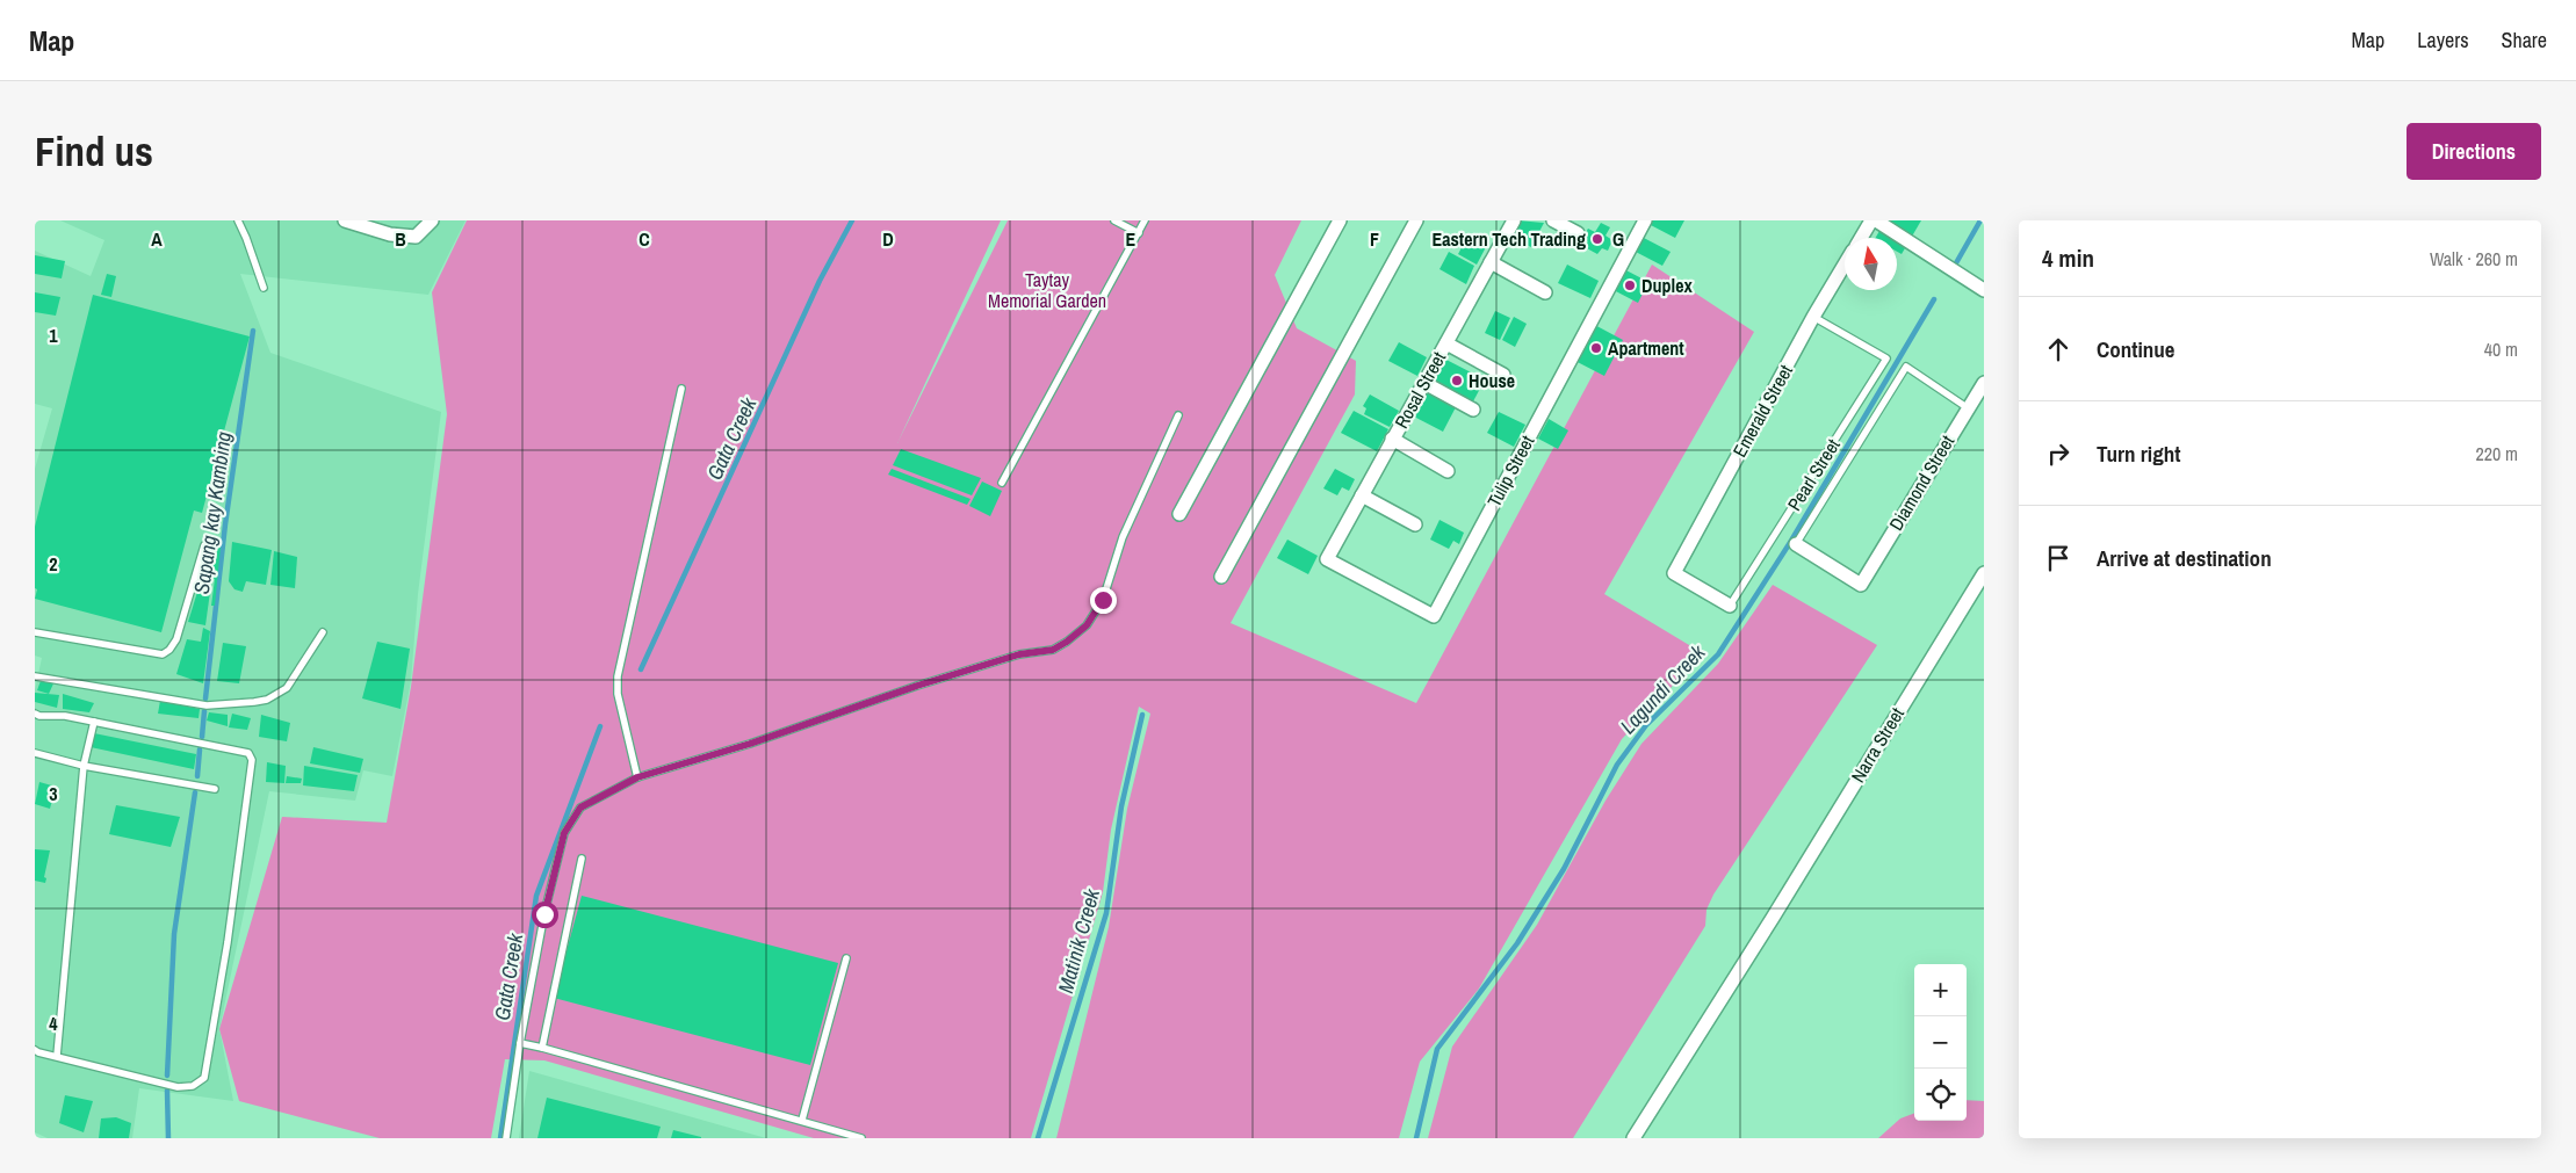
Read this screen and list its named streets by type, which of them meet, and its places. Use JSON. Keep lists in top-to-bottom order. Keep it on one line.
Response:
{"streets":{"street":["Rosal Street","Emerald Street","Tulip Street","Pearl Street","Diamond Street","Narra Street"]},"crossings":[["Rosal Street","Tulip Street"],["Emerald Street","Pearl Street"]],"water":["Gata Creek","Sapang kay Kambing","Lagundi Creek","Matinik Creek"],"parks":["Taytay Memorial Garden"],"places":["Eastern Tech Trading","Duplex","Apartment","House"],"north":"top","page":{"header":"Map","nav":["Map","Layers","Share"],"buttons":"Directions","title":"Find us","heading":["4 min","Walk · 260 m"],"list":[["Continue","40 m"],["Turn right","220 m"],"Arrive at destination"],"map_buttons":["+","−"]},"grid":{"columns":["A","B","C","D","E","F","G"],"rows":["1","2","3","4"]}}
